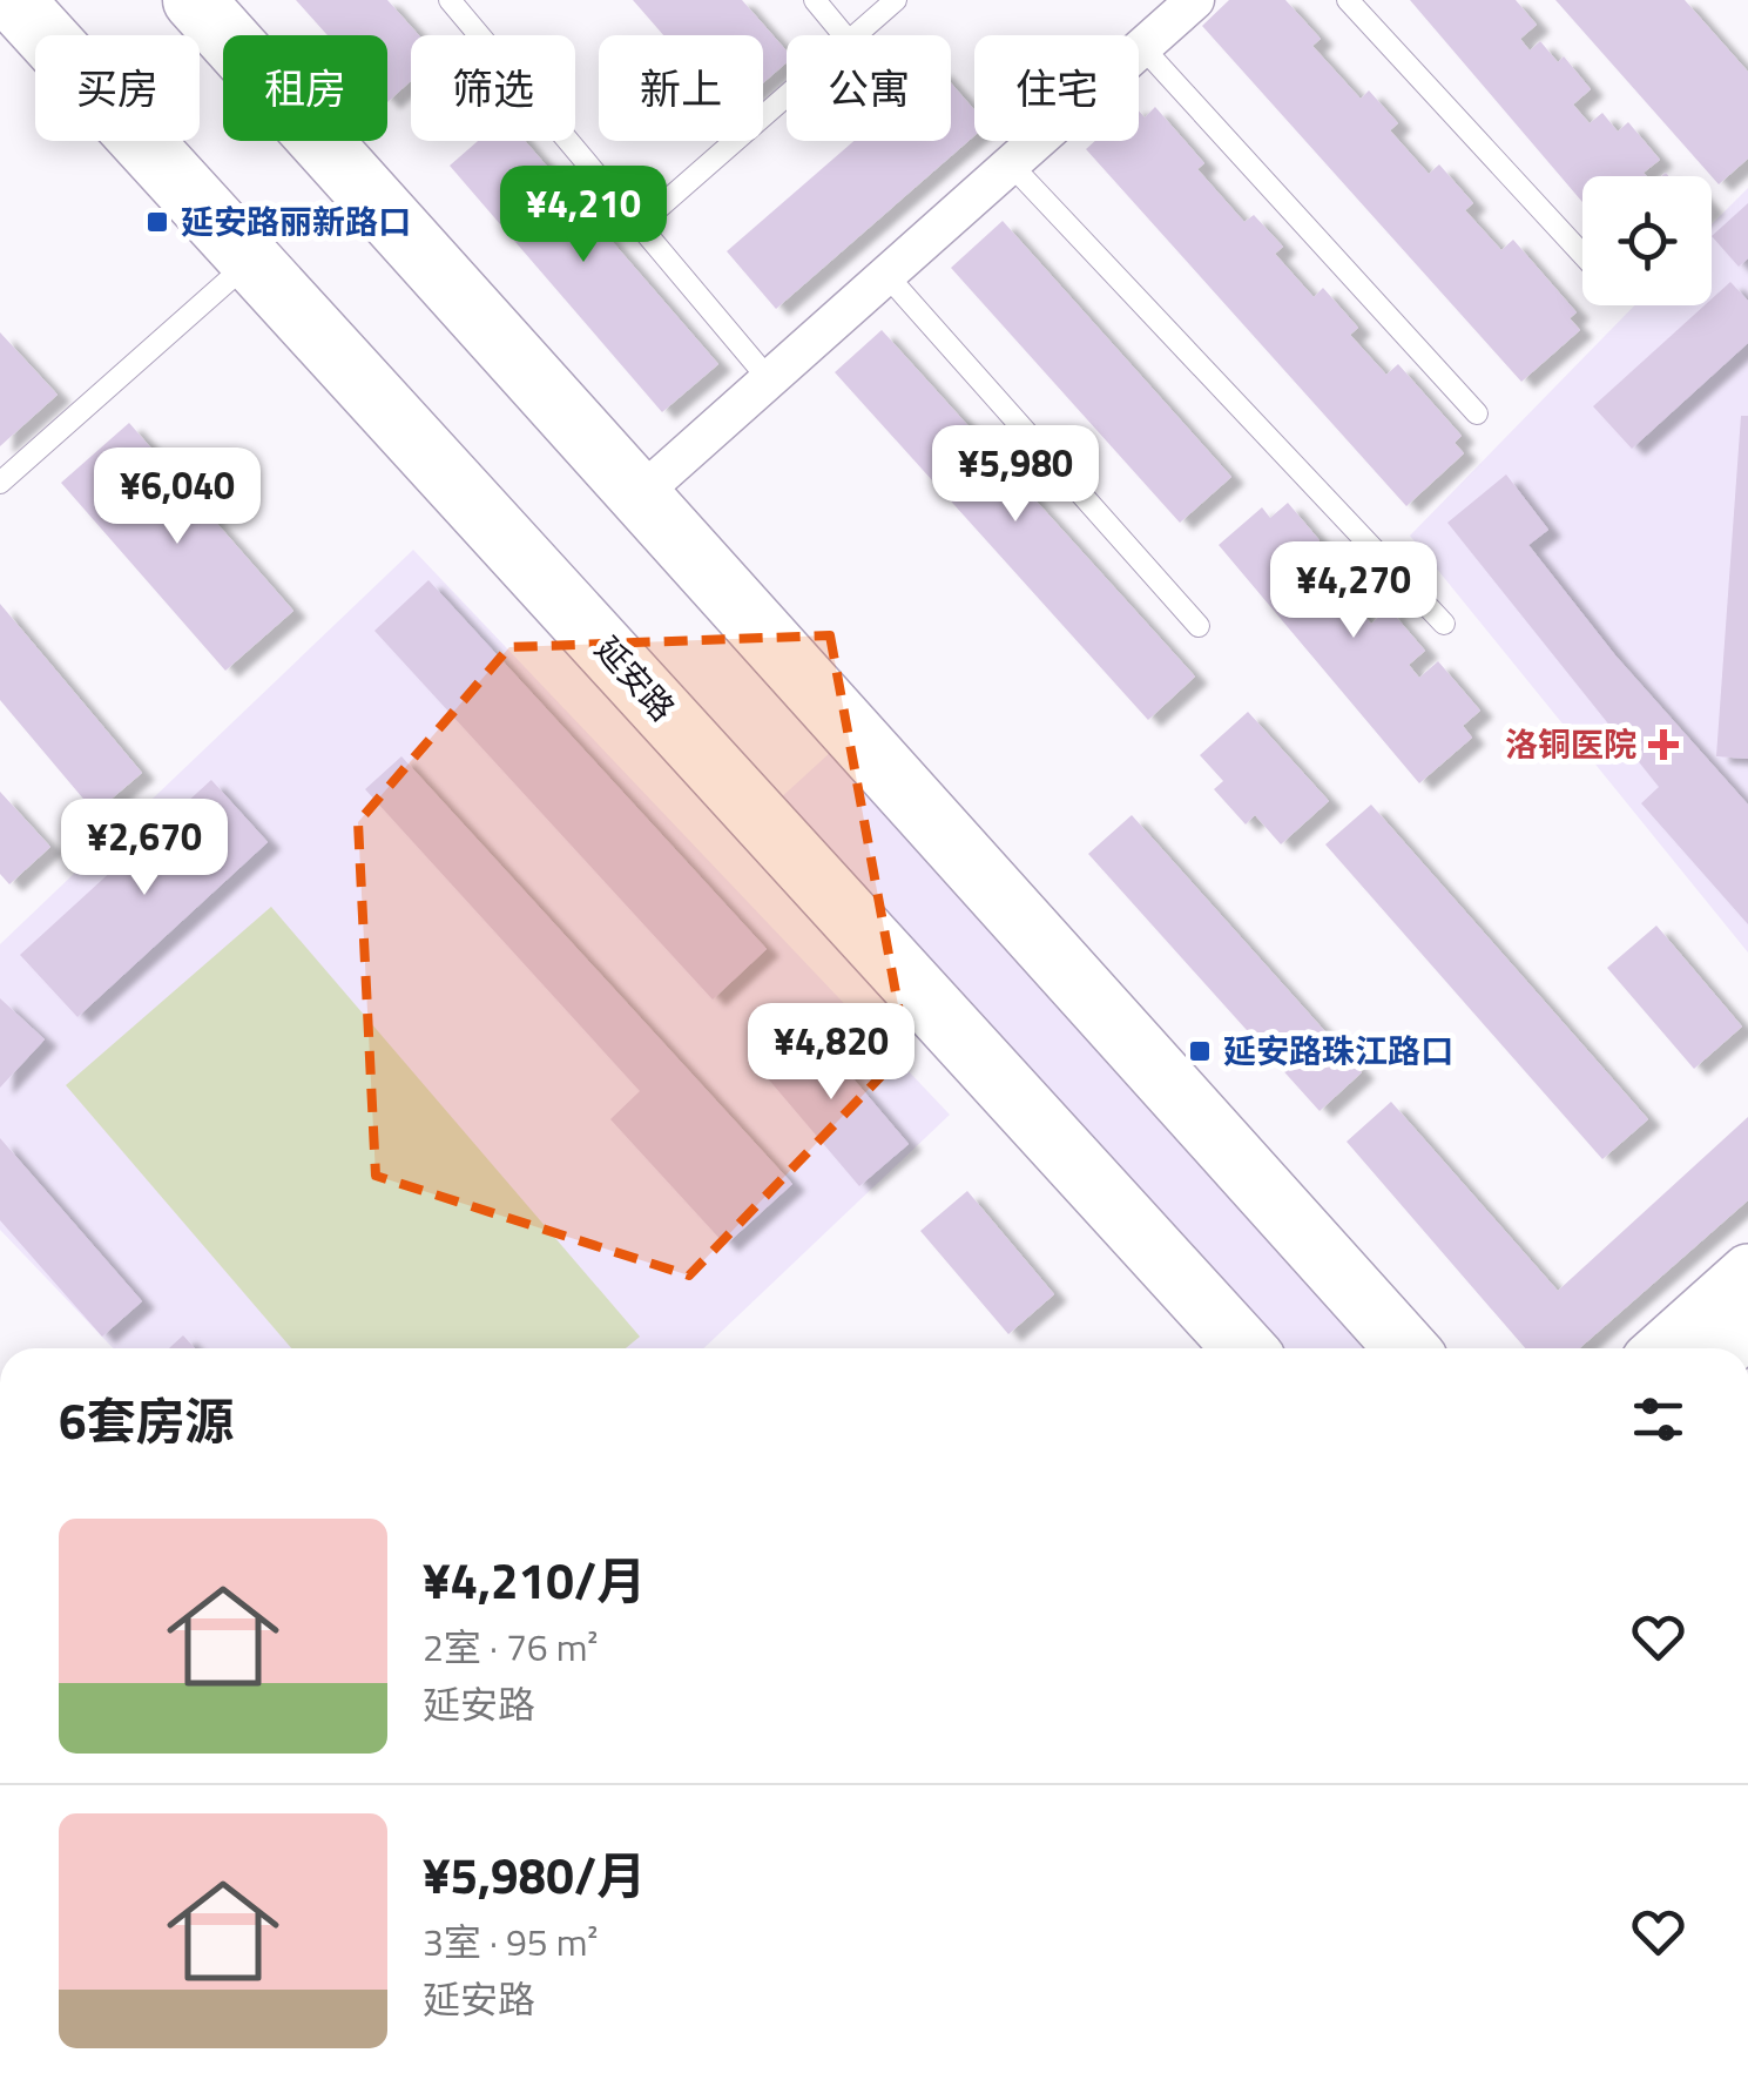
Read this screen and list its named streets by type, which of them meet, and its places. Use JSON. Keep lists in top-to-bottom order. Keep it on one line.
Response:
{"streets":{"main road":["延安路"]},"places":{"transit":["延安路丽新路口","延安路珠江路口"],"health":["洛铜医院"]},"page":{"chip":["买房","租房","筛选","新上","公寓","住宅"],"price":["¥4,210","¥5,980","¥6,040","¥4,270","¥2,670","¥4,820"],"heading":"6套房源","list":[{"name":"¥4,210/月","note":"2室 · 76 m² · 延安路"},{"name":"¥5,980/月","note":"3室 · 95 m² · 延安路"}]}}
